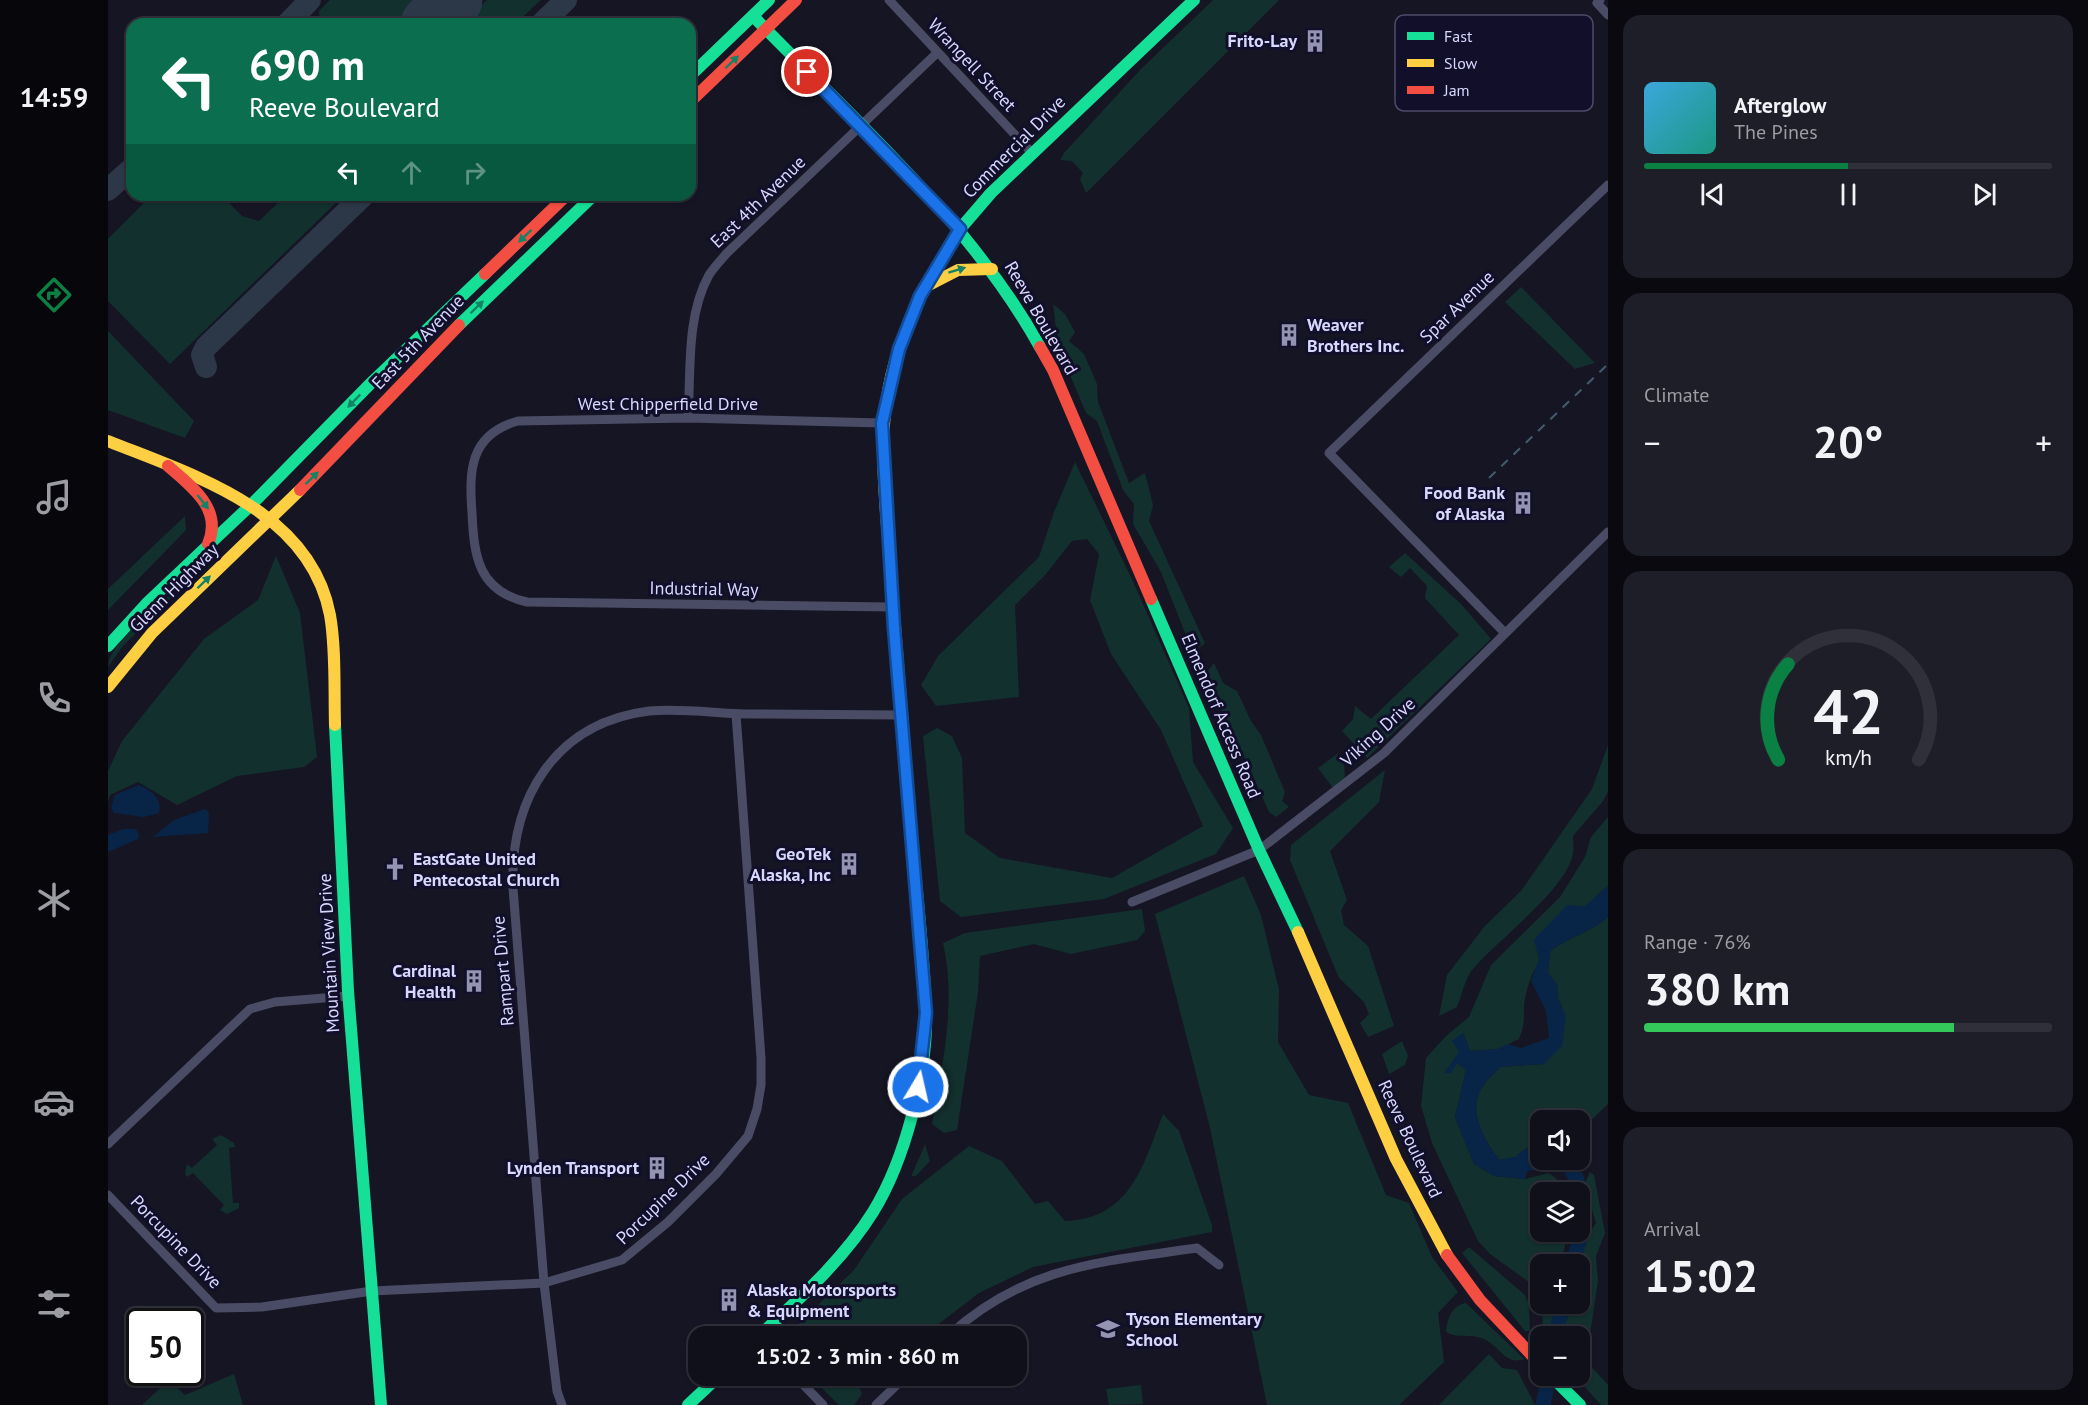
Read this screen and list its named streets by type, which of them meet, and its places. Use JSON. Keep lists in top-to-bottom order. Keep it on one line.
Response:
{"streets":{"main road":["Commercial Drive","Reeve Boulevard","East 5th Avenue","Glenn Highway","Elmendorf Access Road","Mountain View Drive"],"street":["Wrangell Street","East 4th Avenue","Spar Avenue","West Chipperfield Drive","Industrial Way","Viking Drive","Rampart Drive","Porcupine Drive"]},"crossings":[["Wrangell Street","Commercial Drive"],["Wrangell Street","East 4th Avenue"],["Commercial Drive","Reeve Boulevard"],["Commercial Drive","West Chipperfield Drive"],["Commercial Drive","Industrial Way"],["Commercial Drive","Rampart Drive"],["East 4th Avenue","Reeve Boulevard"],["East 4th Avenue","West Chipperfield Drive"],["Spar Avenue","Viking Drive"],["Reeve Boulevard","Elmendorf Access Road"],["East 5th Avenue","Glenn Highway"],["East 5th Avenue","Mountain View Drive"],["West Chipperfield Drive","Industrial Way"],["Glenn Highway","Mountain View Drive"],["Elmendorf Access Road","Viking Drive"],["Mountain View Drive","Porcupine Drive"],["Rampart Drive","Porcupine Drive"]],"places":{"building":["Frito-Lay","Weaver Brothers Inc.","Food Bank of Alaska","GeoTek Alaska, Inc","Cardinal Health","Lynden Transport","Alaska Motorsports & Equipment"],"church":["EastGate United Pentecostal Church"],"school or university":["Tyson Elementary School"]},"legend":["Fast","Slow","Jam"],"page":{"tabs":"14:59","turn":["690 m","Reeve Boulevard"],"song":["Afterglow","The Pines"],"tile":["Climate",["Range · 76%","380 km"],["Arrival","15:02"]],"heat":["−","20°","+"],"map_buttons":["+","−"],"limit":"50","trip":"15:02 · 3 min · 860 m","gauge":["42","km/h"]}}
